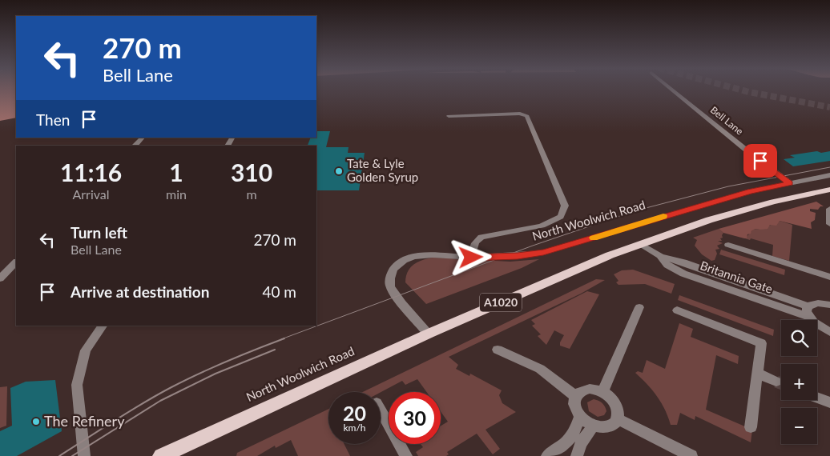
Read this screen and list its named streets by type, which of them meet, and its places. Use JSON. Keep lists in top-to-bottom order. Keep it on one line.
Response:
{"streets":{"main road":["North Woolwich Road","A1020"],"street":["Bell Lane","Britannia Gate"]},"crossings":[["Bell Lane","North Woolwich Road"],["North Woolwich Road","A1020"],["Britannia Gate","A1020"]],"places":["Tate & Lyle Golden Syrup","The Refinery"],"page":{"turn":["270 m","Bell Lane"],"then":"Then","eta":["11:16","Arrival","1","min","310","m"],"list":[{"name":"Turn left","note":"Bell Lane","value":"270 m"},{"name":"Arrive at destination","value":"40 m"}],"map_buttons":["+","−"],"speed":"20 km/h","limit":"30"}}
